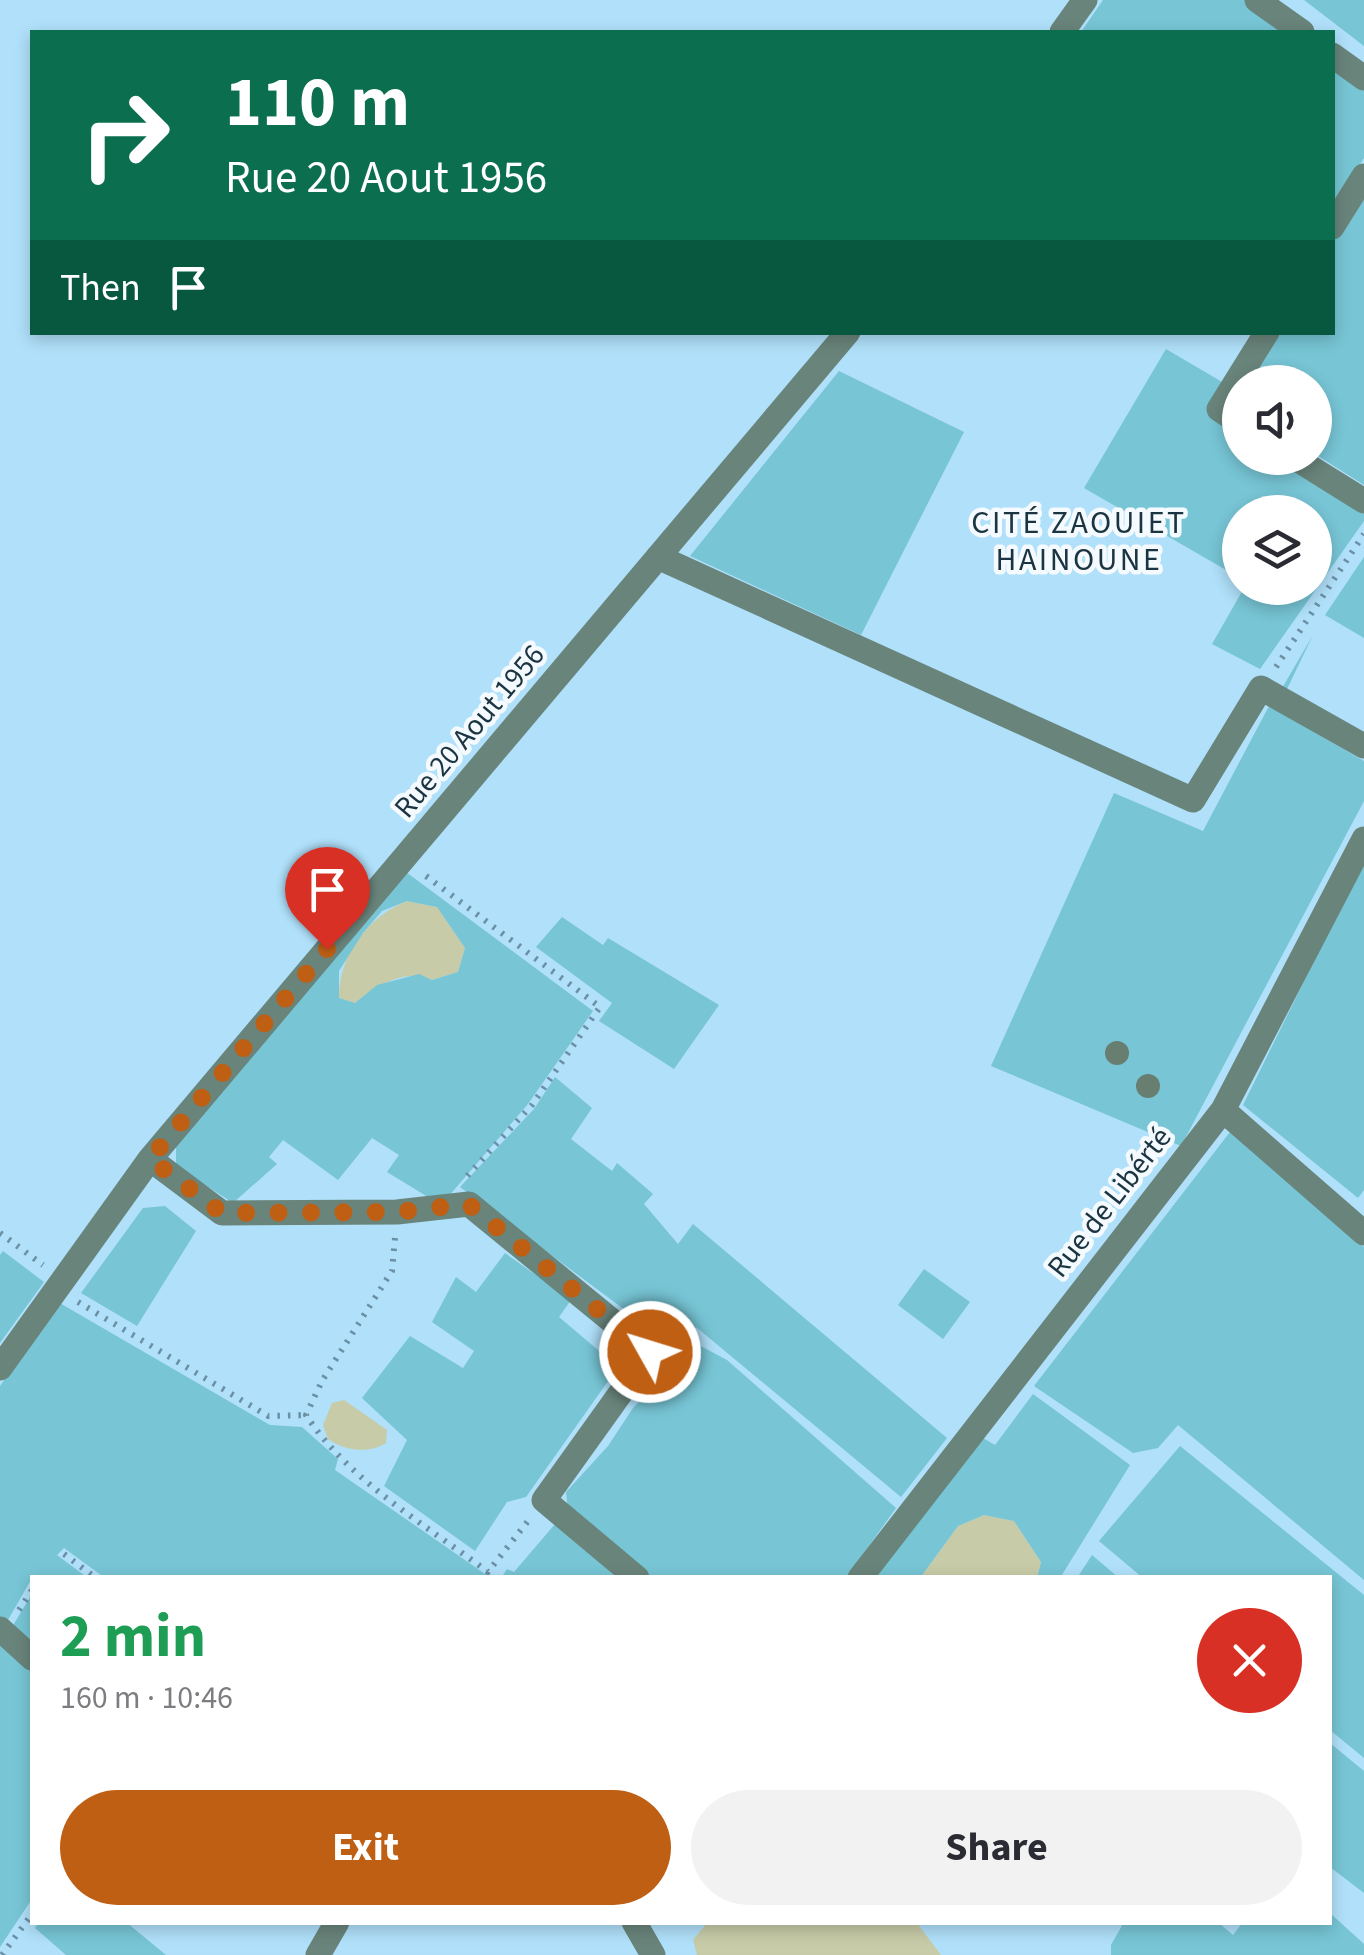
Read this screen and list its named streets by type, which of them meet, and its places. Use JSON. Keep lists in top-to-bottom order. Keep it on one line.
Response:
{"streets":{"street":["Rue 20 Aout 1956","Rue de Libérté"]},"districts":["CITÉ ZAOUIET HAINOUNE"],"page":{"turn":["110 m","Rue 20 Aout 1956"],"then":"Then","heading":["2 min","160 m · 10:46"],"buttons":["Exit","Share"]}}
